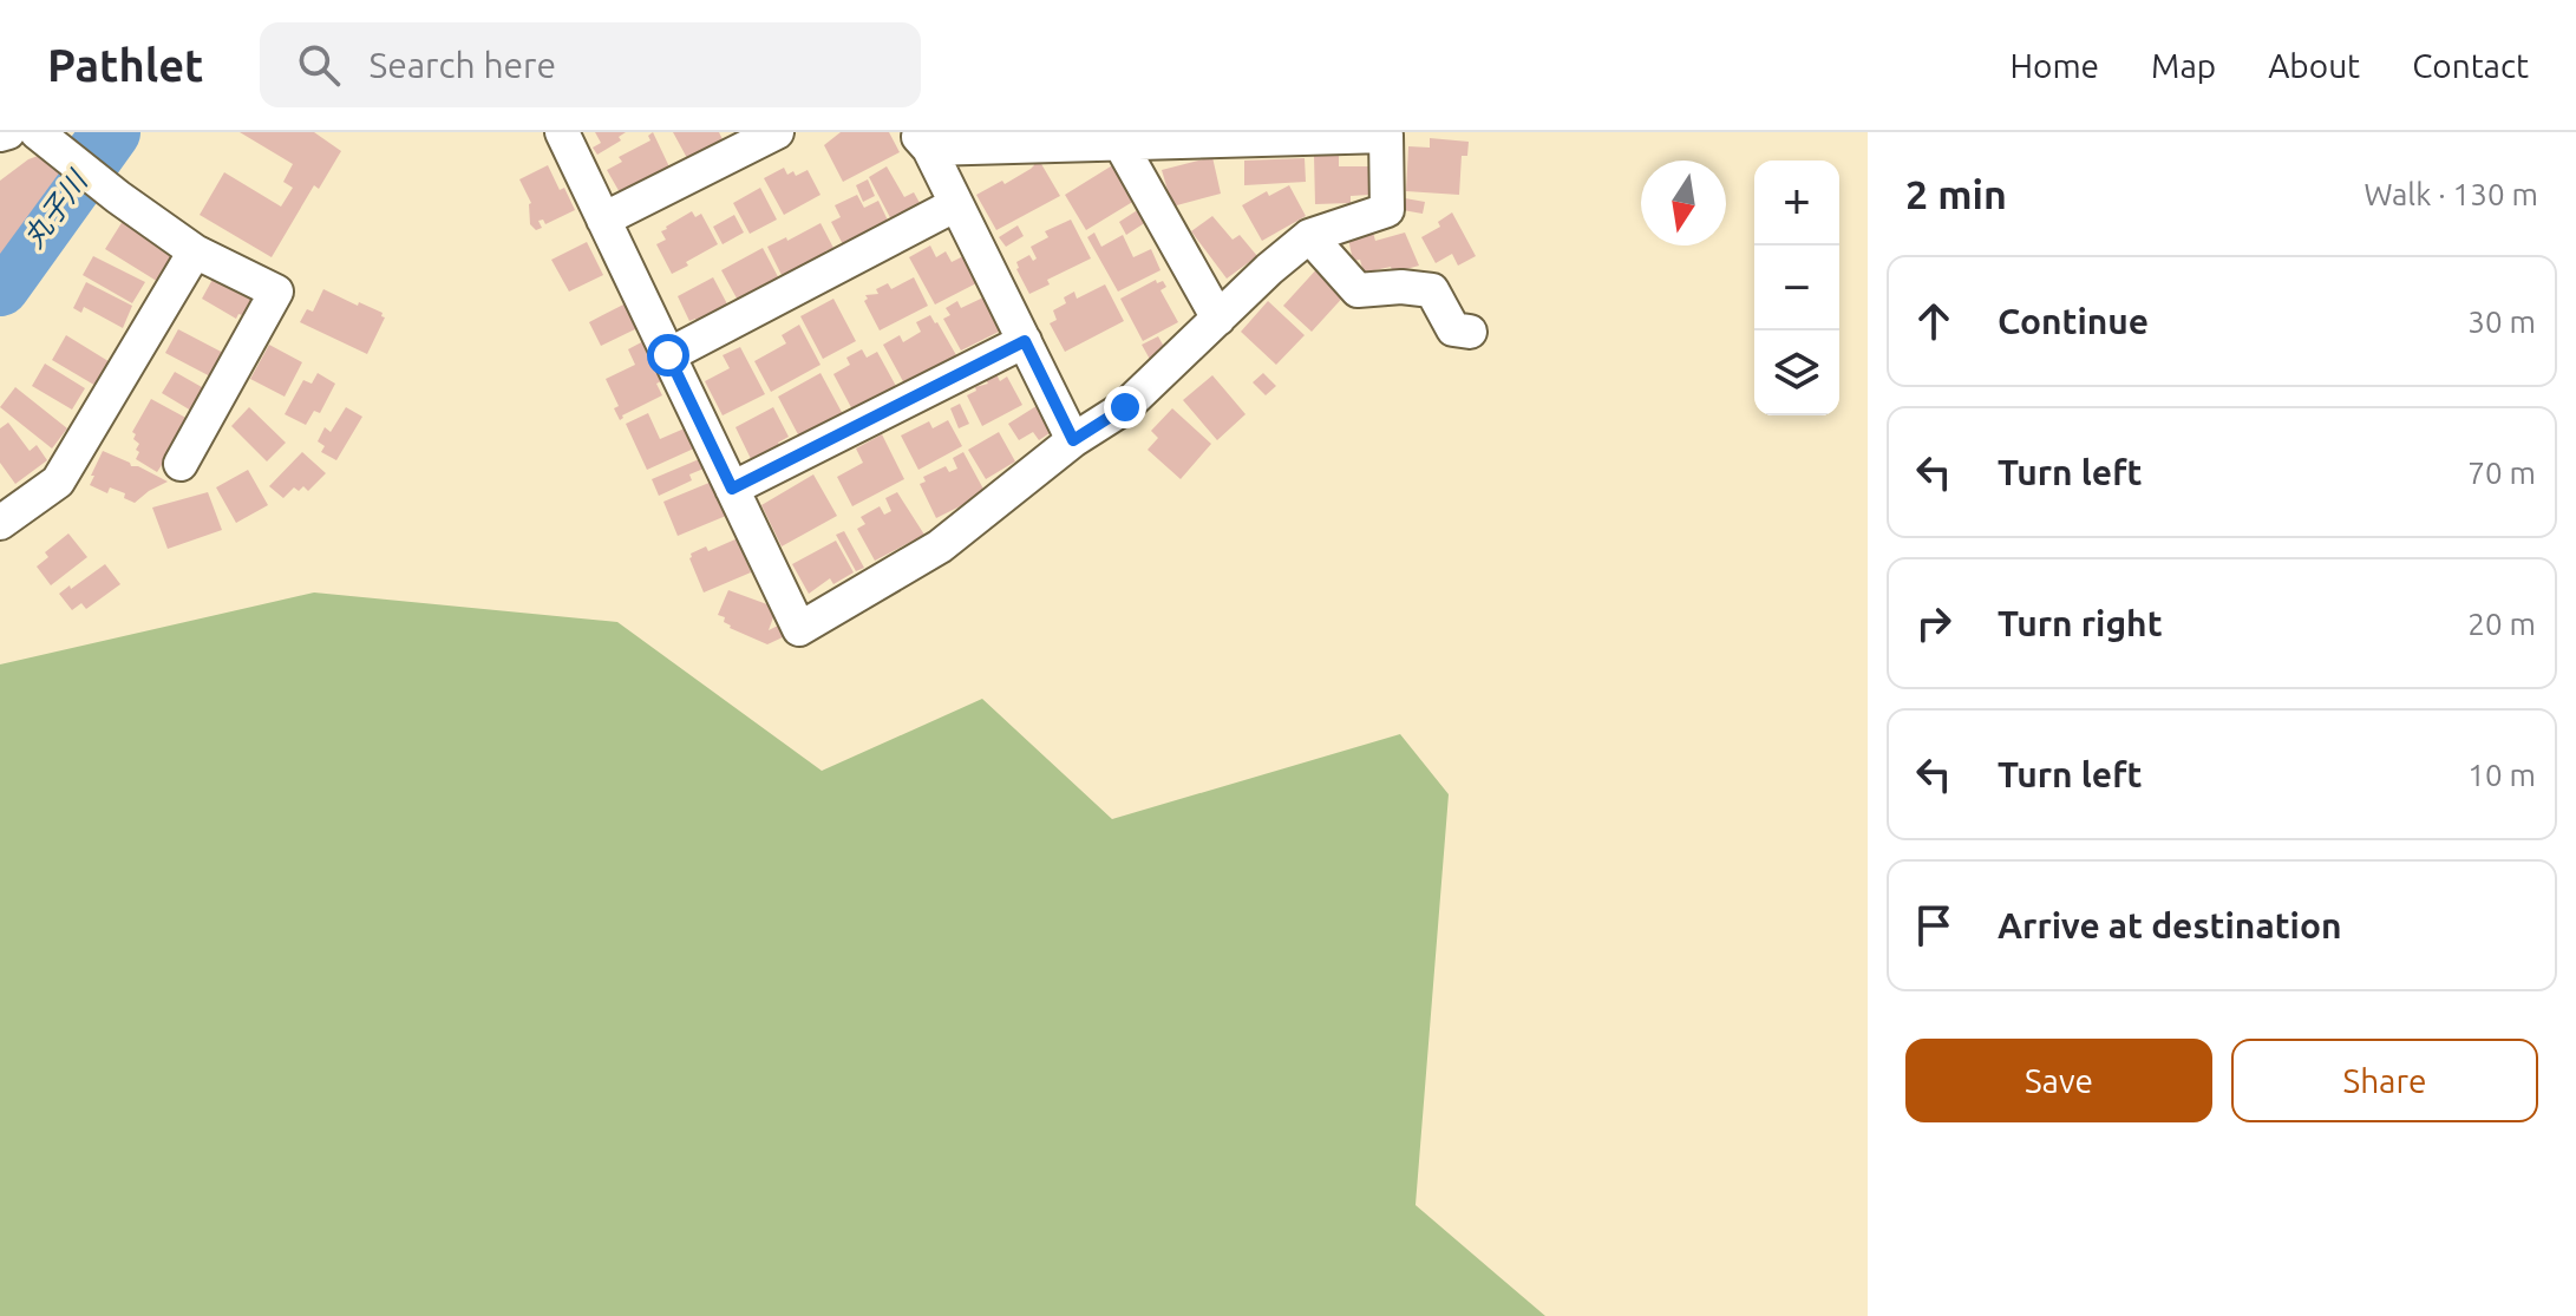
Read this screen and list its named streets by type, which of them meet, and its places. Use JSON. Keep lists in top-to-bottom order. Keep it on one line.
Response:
{"water":["丸子川"],"north":"bottom","page":{"header":"Pathlet","search":"Search here","nav":["Home","Map","About","Contact"],"heading":["2 min","Walk · 130 m"],"map_buttons":["+","−"],"list":[["Continue","30 m"],["Turn left","70 m"],["Turn right","20 m"],["Turn left","10 m"],"Arrive at destination"],"buttons":["Save","Share"]}}
